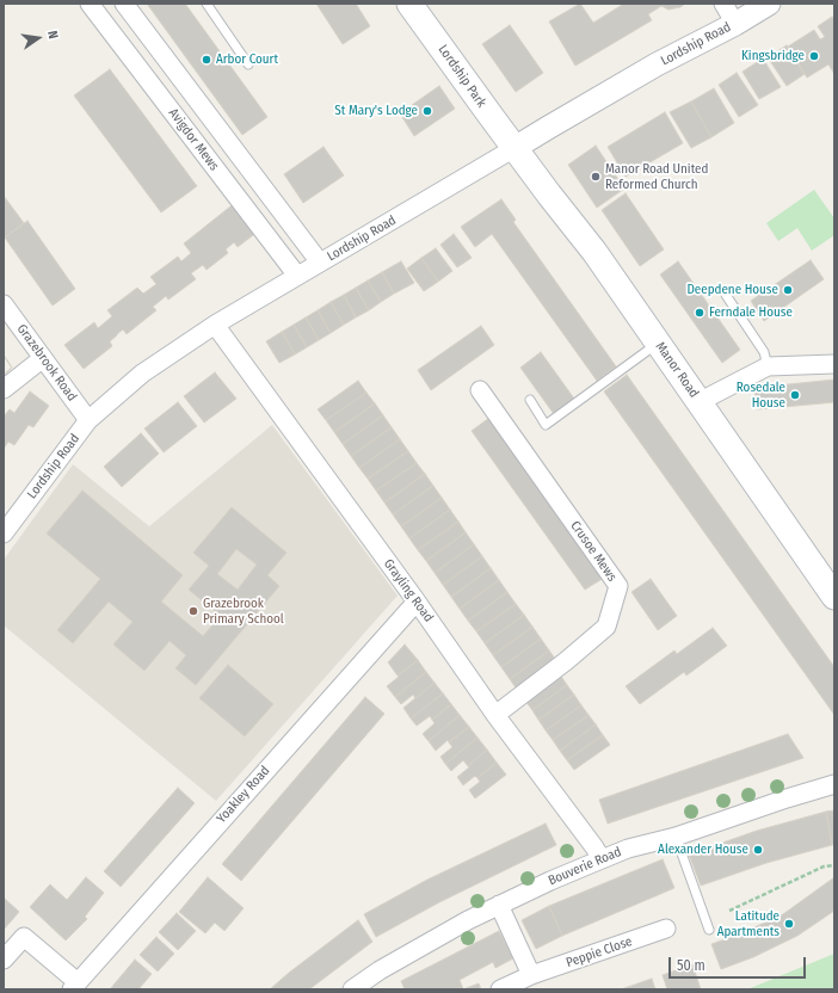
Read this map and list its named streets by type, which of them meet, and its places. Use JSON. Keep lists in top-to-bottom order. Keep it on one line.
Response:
{"streets":{"main road":["Lordship Park","Manor Road"],"street":["Lordship Road","Avigdor Mews","Grazebrook Road","Crusoe Mews","Grayling Road","Yoakley Road","Bouverie Road","Peppie Close"]},"crossings":[["Lordship Road","Lordship Park"],["Lordship Road","Avigdor Mews"],["Lordship Road","Grazebrook Road"],["Lordship Road","Manor Road"],["Lordship Road","Grayling Road"],["Lordship Park","Manor Road"],["Crusoe Mews","Grayling Road"],["Grayling Road","Yoakley Road"],["Grayling Road","Bouverie Road"]],"places":["Kingsbridge","Arbor Court","St Mary's Lodge","Manor Road United Reformed Church","Deepdene House","Ferndale House","Rosedale House","Grazebrook Primary School","Alexander House","Latitude Apartments"],"scale_bar":"50 m","north":"right"}
